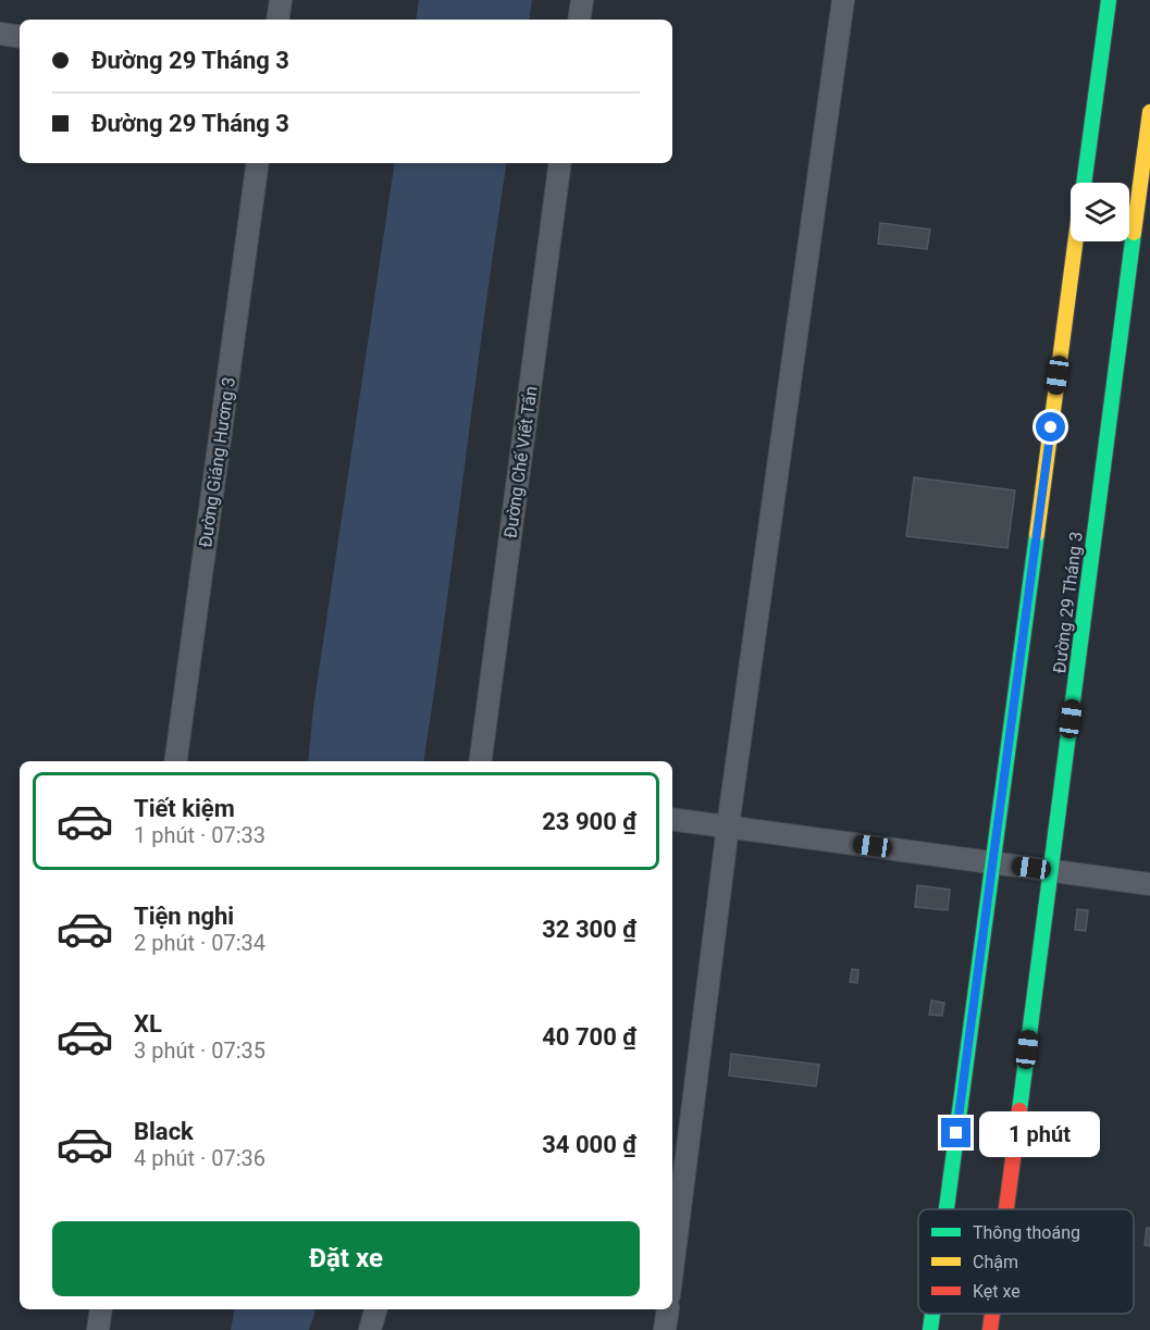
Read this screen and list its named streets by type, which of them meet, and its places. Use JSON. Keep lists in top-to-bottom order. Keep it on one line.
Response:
{"streets":{"street":["Đường Giáng Hương 3","Đường Chế Viết Tấn","Đường 29 Tháng 3"]},"legend":["Thông thoáng","Chậm","Kẹt xe"],"page":{"banner":["Đường 29 Tháng 3","Đường 29 Tháng 3"],"list":[{"name":"Tiết kiệm","note":"1 phút · 07:33","value":"23 900 ₫"},{"name":"Tiện nghi","note":"2 phút · 07:34","value":"32 300 ₫"},{"name":"XL","note":"3 phút · 07:35","value":"40 700 ₫"},{"name":"Black","note":"4 phút · 07:36","value":"34 000 ₫"}],"bubble":"1 phút","buttons":"Đặt xe"}}
